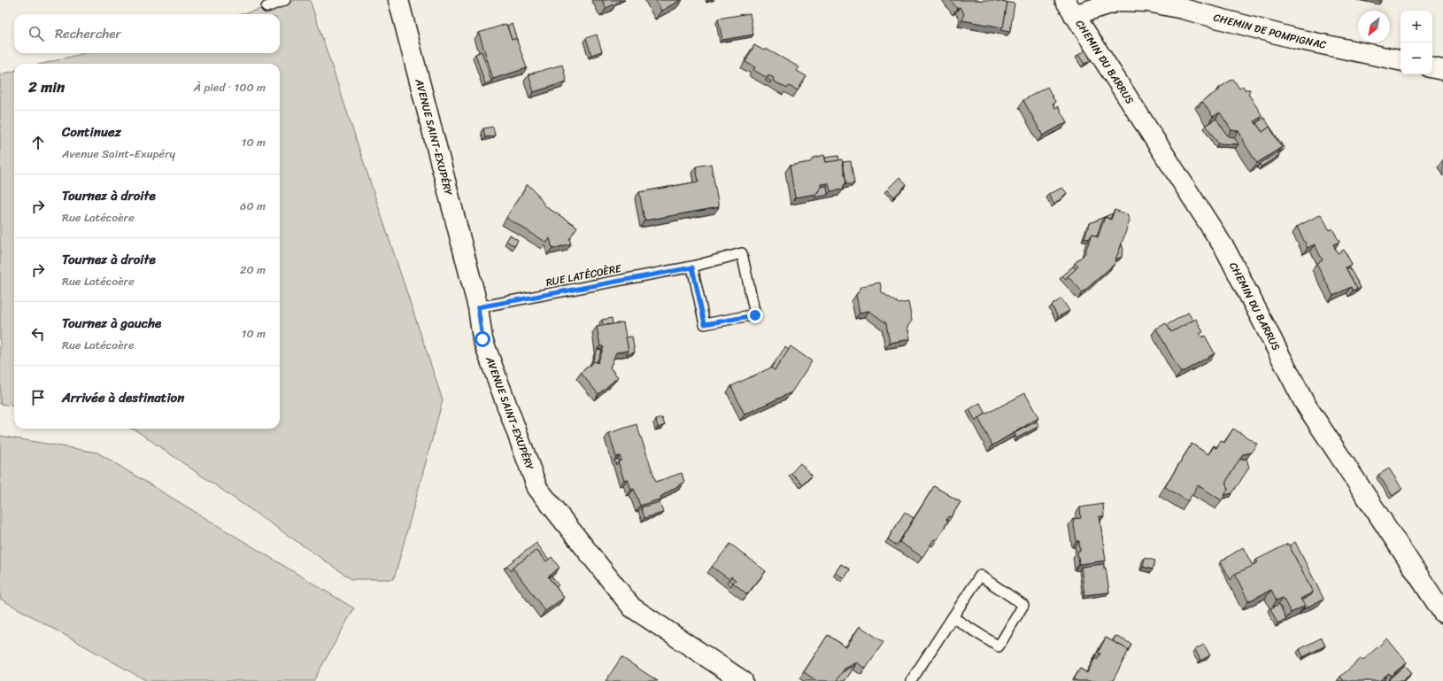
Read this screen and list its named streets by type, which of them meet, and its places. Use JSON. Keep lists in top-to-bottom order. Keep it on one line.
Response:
{"streets":{"street":["CHEMIN DE POMPIGNAC","CHEMIN DU BARRUS","AVENUE SAINT-EXUPÉRY"],"lane":["RUE LATÉCOÈRE"]},"crossings":[["CHEMIN DE POMPIGNAC","CHEMIN DU BARRUS"],["AVENUE SAINT-EXUPÉRY","RUE LATÉCOÈRE"]],"north":"bottom left","page":{"map_buttons":["+","−"],"search":"Rechercher","heading":["2 min","À pied · 100 m"],"list":[["Continuez","Avenue Saint-Exupéry","10 m"],["Tournez à droite","Rue Latécoère","60 m"],["Tournez à droite","Rue Latécoère","20 m"],["Tournez à gauche","Rue Latécoère","10 m"],"Arrivée à destination"]}}
